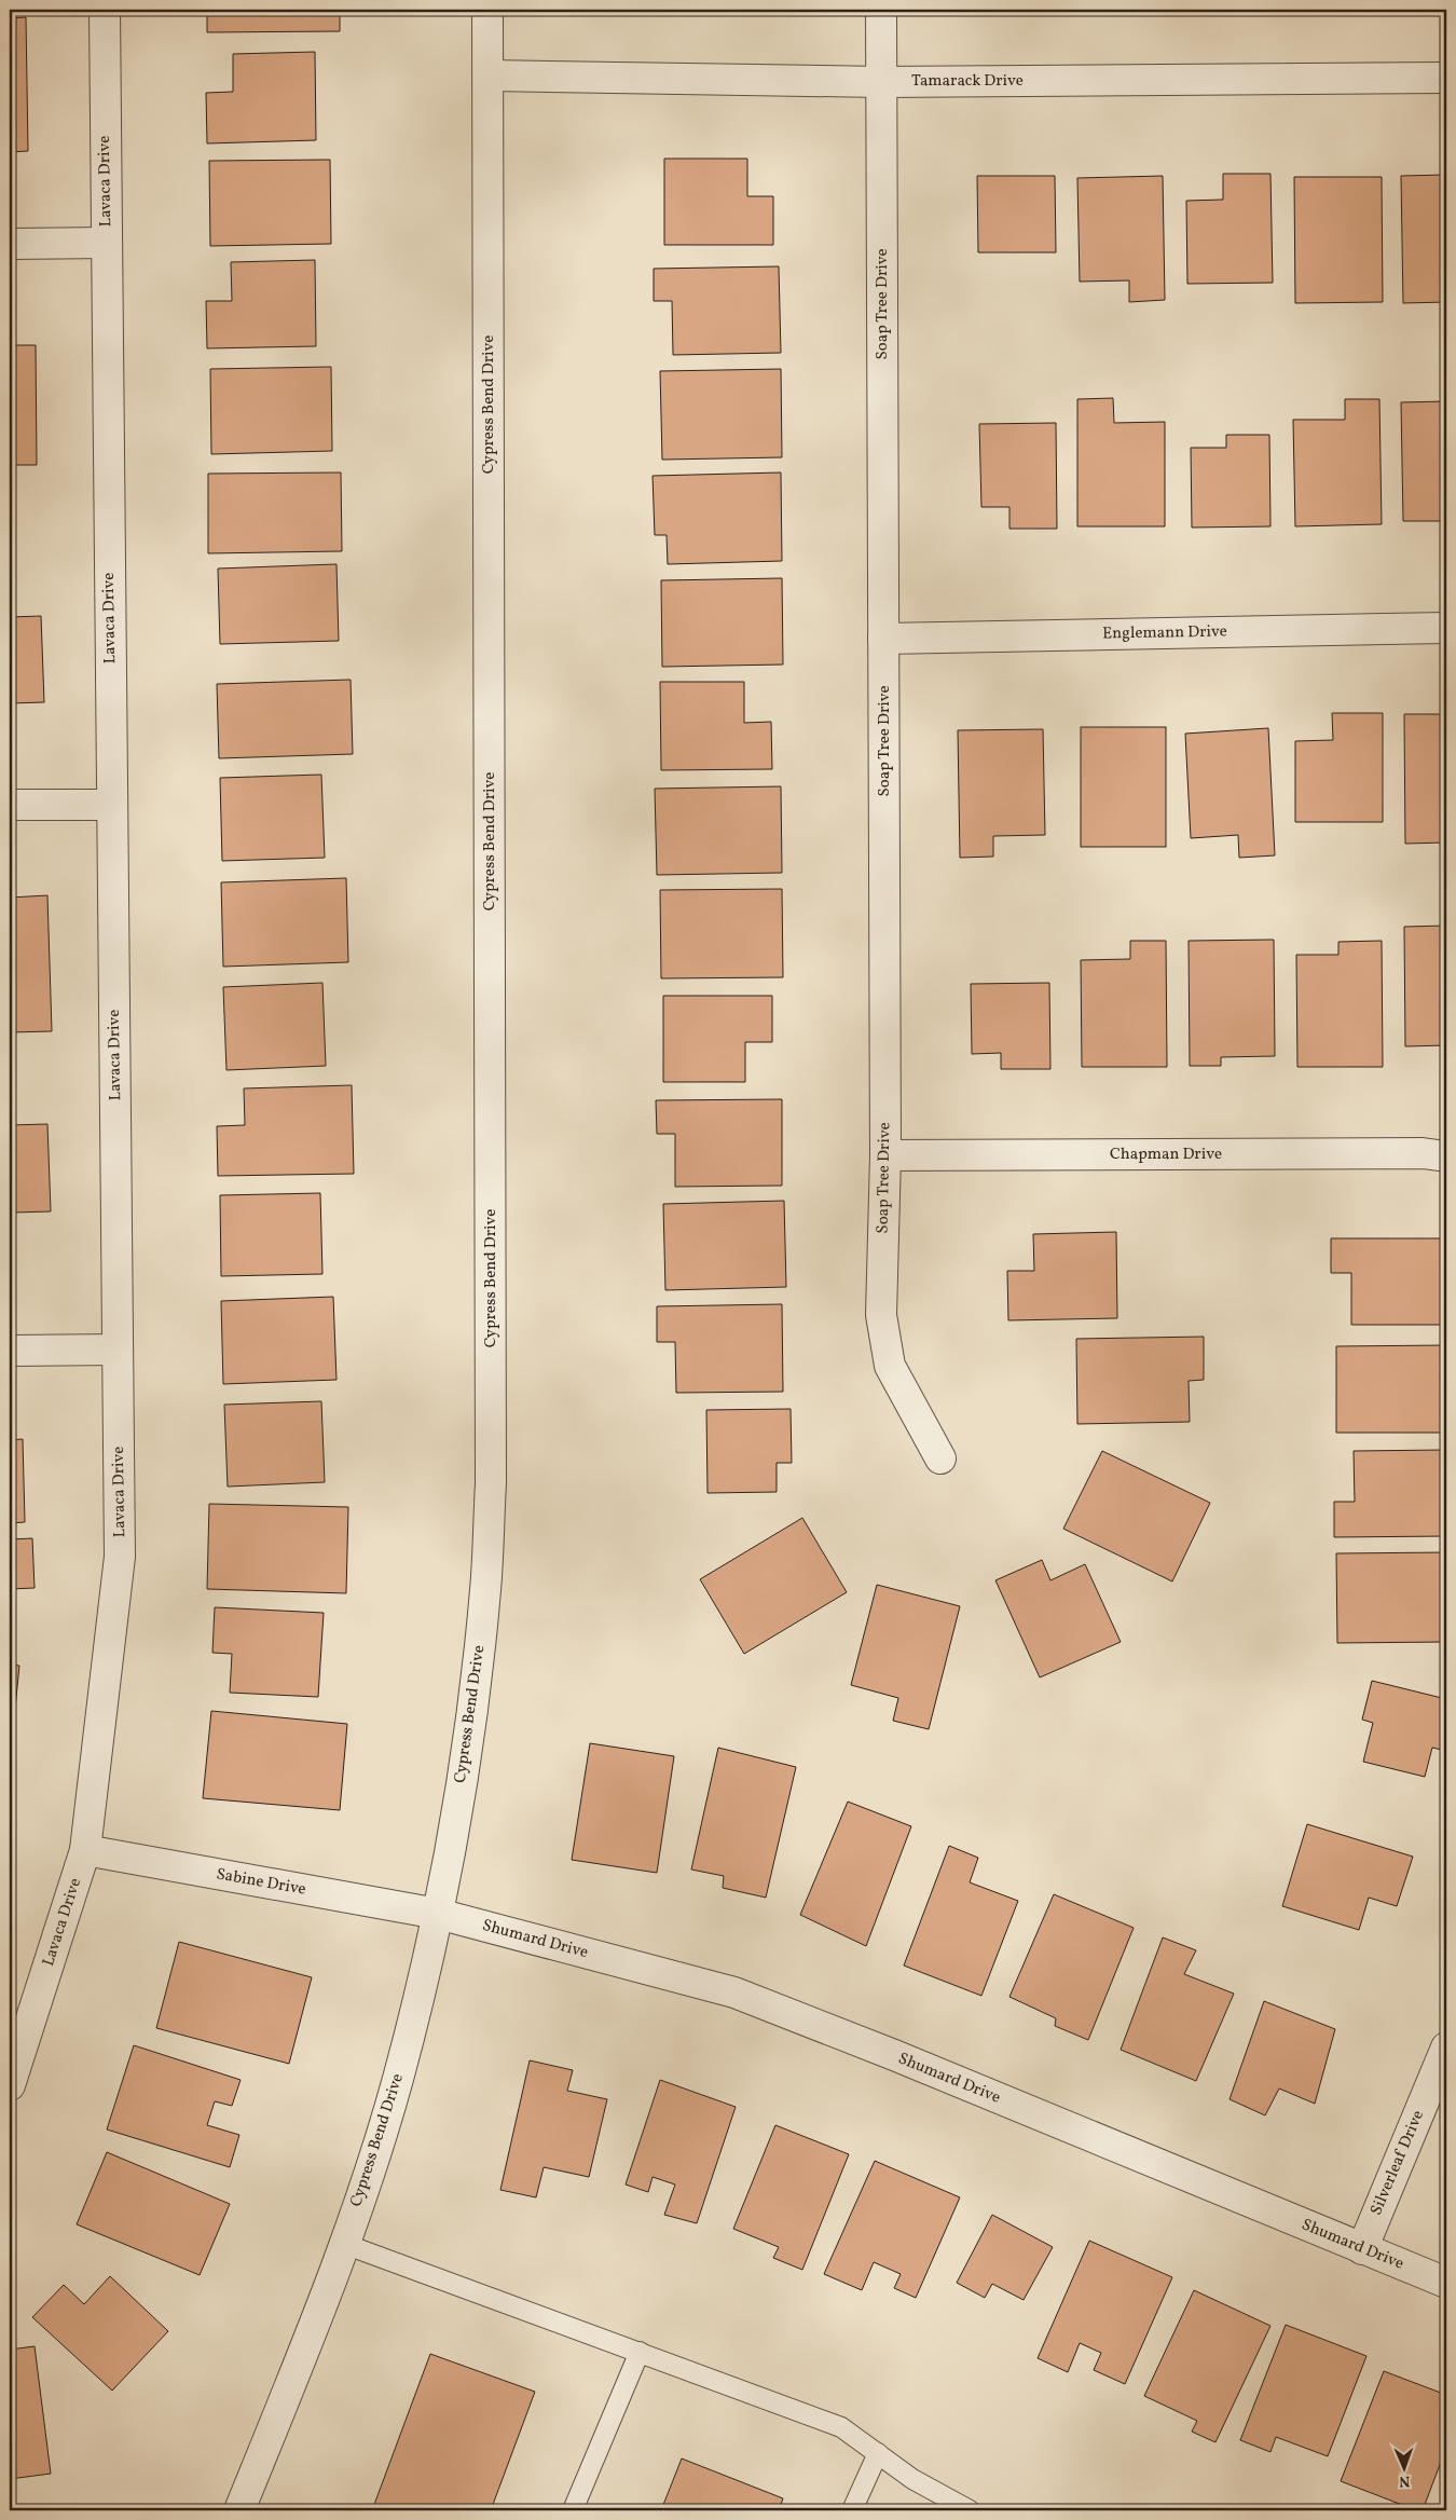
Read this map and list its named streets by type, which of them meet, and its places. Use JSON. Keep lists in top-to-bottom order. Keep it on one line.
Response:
{"streets":{"street":["Tamarack Drive","Lavaca Drive","Soap Tree Drive","Cypress Bend Drive","Englemann Drive","Chapman Drive","Sabine Drive","Shumard Drive","Silverleaf Drive"]},"crossings":[["Tamarack Drive","Soap Tree Drive"],["Tamarack Drive","Cypress Bend Drive"],["Lavaca Drive","Sabine Drive"],["Soap Tree Drive","Englemann Drive"],["Soap Tree Drive","Chapman Drive"],["Cypress Bend Drive","Sabine Drive"],["Cypress Bend Drive","Shumard Drive"],["Sabine Drive","Shumard Drive"],["Shumard Drive","Silverleaf Drive"]],"north":"bottom"}
